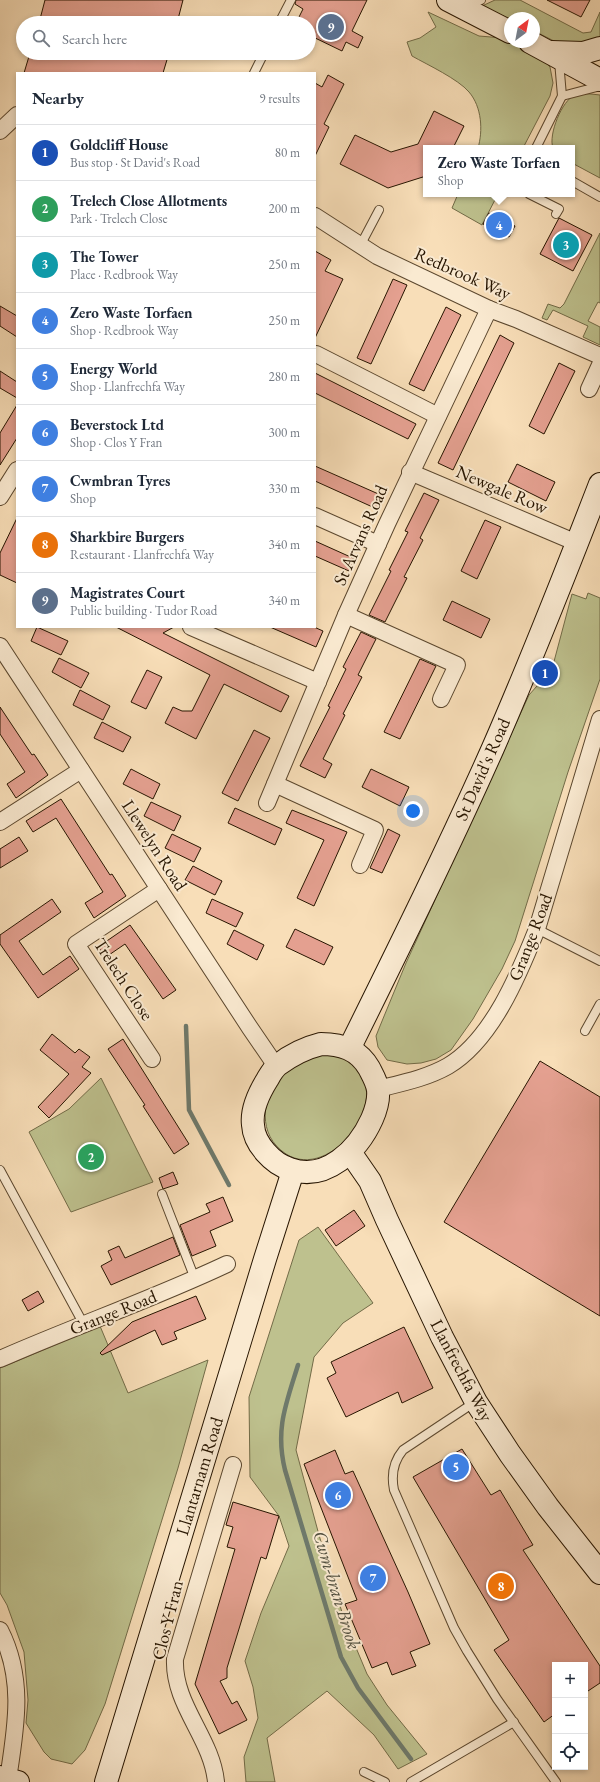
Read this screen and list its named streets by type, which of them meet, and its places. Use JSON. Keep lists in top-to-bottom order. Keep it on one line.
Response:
{"streets":{"street":["Redbrook Way","Newgale Row","St Arvans Road","St David's Road","Llewelyn Road","Grange Road","Trelech Close","Llanfrechfa Way","Llantarnam Road","Clos Y Fran"]},"crossings":[["Redbrook Way","St Arvans Road"],["Newgale Row","St Arvans Road"],["Newgale Row","St David's Road"],["St David's Road","Llewelyn Road"],["St David's Road","Grange Road"],["St David's Road","Llanfrechfa Way"],["St David's Road","Llantarnam Road"],["Llewelyn Road","Grange Road"],["Llewelyn Road","Trelech Close"],["Llewelyn Road","Llanfrechfa Way"],["Llewelyn Road","Llantarnam Road"],["Grange Road","Llanfrechfa Way"],["Grange Road","Llantarnam Road"],["Llanfrechfa Way","Llantarnam Road"]],"water":["Cwm-bran Brook"],"north":"top right","page":{"pins":["9","4","3","1","2","5","6","7","8"],"search":"Search here","heading":["Nearby","9 results"],"list":[{"mark":"1","name":"Goldcliff House","note":"Bus stop · St David's Road","value":"80 m"},{"mark":"2","name":"Trelech Close Allotments","note":"Park · Trelech Close","value":"200 m"},{"mark":"3","name":"The Tower","note":"Place · Redbrook Way","value":"250 m"},{"mark":"4","name":"Zero Waste Torfaen","note":"Shop · Redbrook Way","value":"250 m"},{"mark":"5","name":"Energy World","note":"Shop · Llanfrechfa Way","value":"280 m"},{"mark":"6","name":"Beverstock Ltd","note":"Shop · Clos Y Fran","value":"300 m"},{"mark":"7","name":"Cwmbran Tyres","note":"Shop","value":"330 m"},{"mark":"8","name":"Sharkbire Burgers","note":"Restaurant · Llanfrechfa Way","value":"340 m"},{"mark":"9","name":"Magistrates Court","note":"Public building · Tudor Road","value":"340 m"}],"popup":["Zero Waste Torfaen","Shop"],"map_buttons":["+","−"]}}
